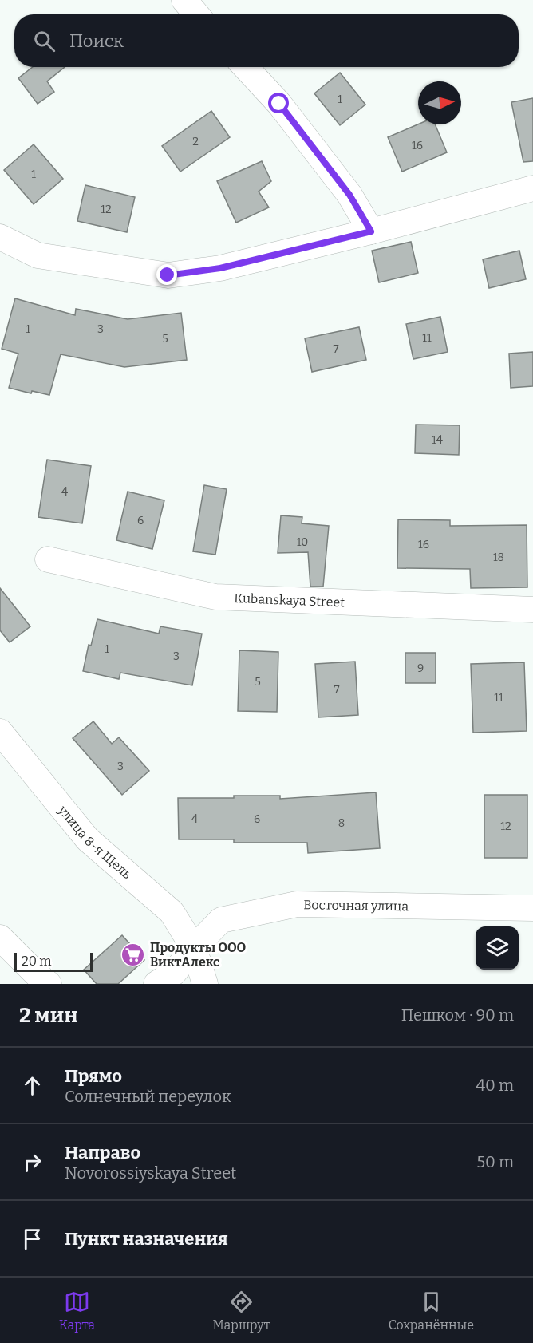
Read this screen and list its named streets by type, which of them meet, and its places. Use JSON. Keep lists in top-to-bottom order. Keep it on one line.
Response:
{"streets":{"street":["Kubanskaya Street","улица 8-я Щель","Восточная улица"]},"crossings":[["улица 8-я Щель","Восточная улица"]],"places":{"supermarket":["Продукты ООО ВиктАлекс"]},"house_numbers":["1","2","16","1","12","1","3","11","5","7","14","4","6","10","16","18","1","3","9","5","7","11","3","4","6","8","12"],"scale_bar":"20 m","north":"right","page":{"search":"Поиск","scale":"20 m","heading":["2 мин","Пешком · 90 m"],"list":[["Прямо","Солнечный переулок","40 m"],["Направо","Novorossiyskaya Street","50 m"],"Пункт назначения"],"nav":["Карта","Маршрут","Сохранённые"]}}
